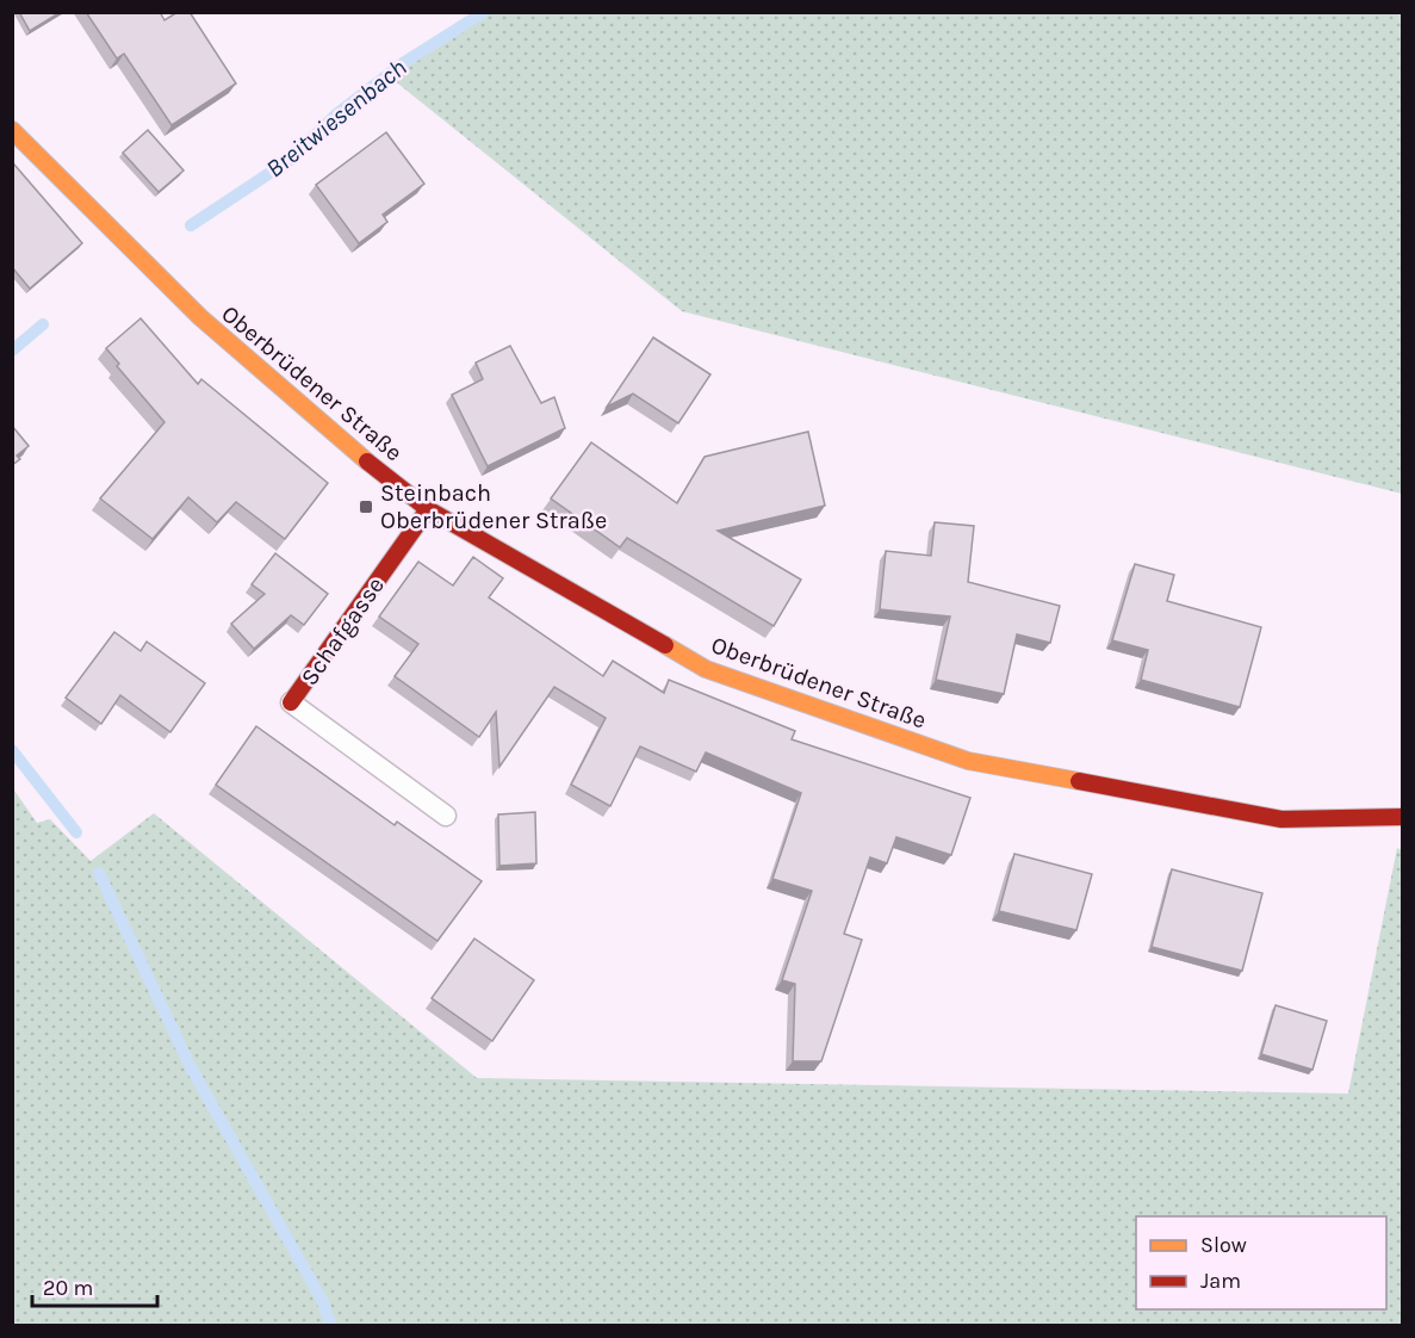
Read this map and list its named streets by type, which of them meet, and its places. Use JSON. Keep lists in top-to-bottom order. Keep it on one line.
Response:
{"streets":{"street":["Oberbrüdener Straße","Schafgasse"]},"crossings":[["Oberbrüdener Straße","Schafgasse"]],"water":["Breitwiesenbach"],"places":{"transit":["Steinbach Oberbrüdener Straße"]},"legend":["Slow","Jam"],"scale_bar":"20 m"}
